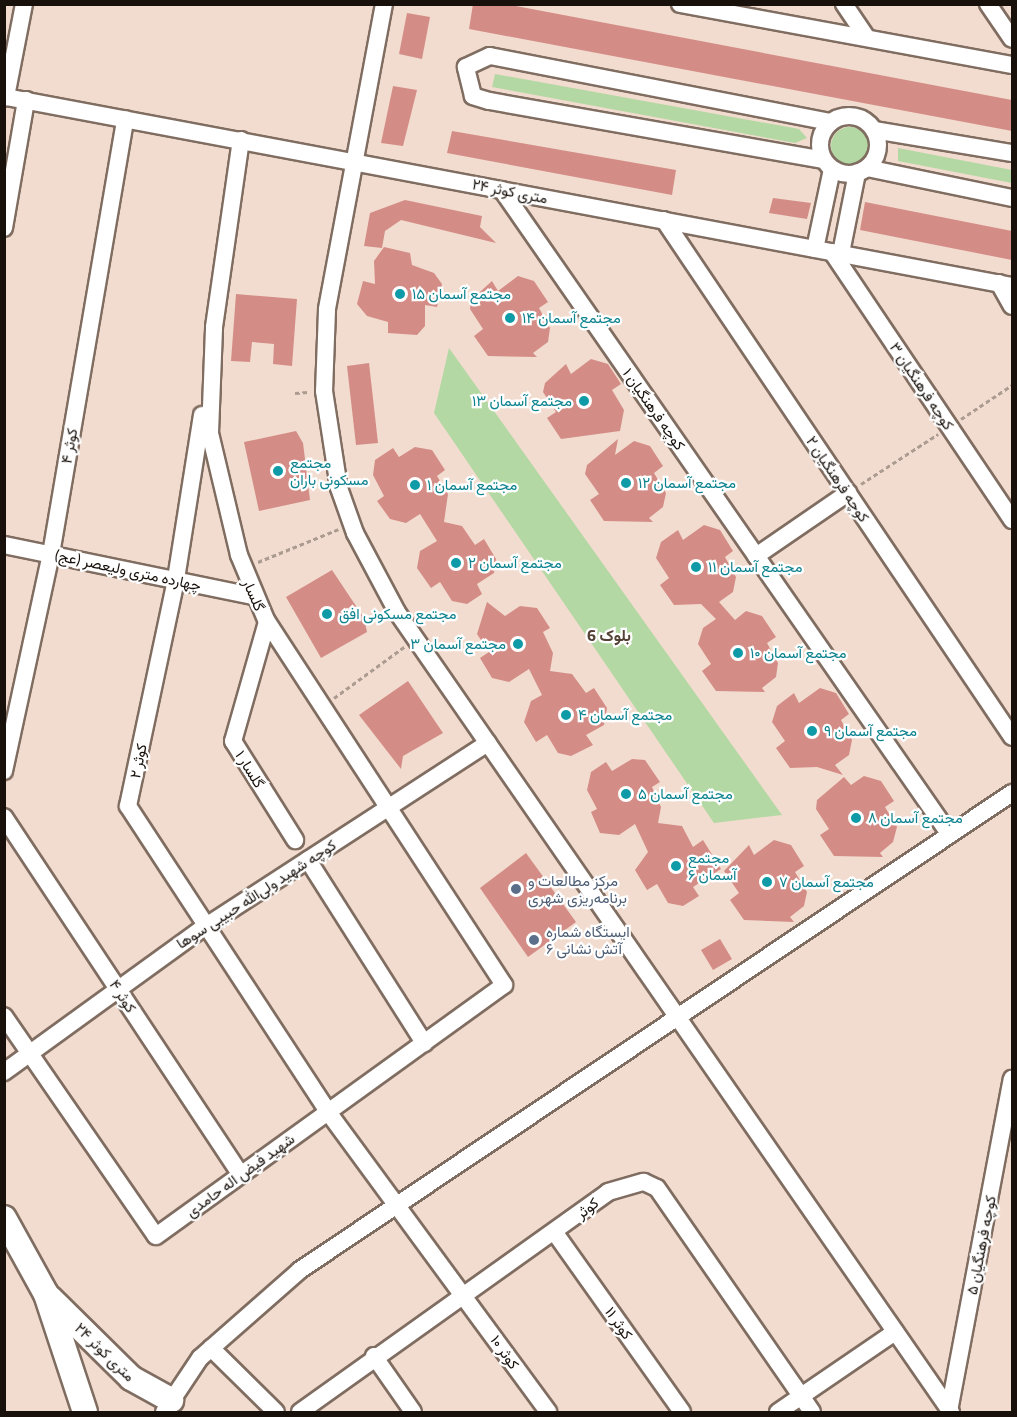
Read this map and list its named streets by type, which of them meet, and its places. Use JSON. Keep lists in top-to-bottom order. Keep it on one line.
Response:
{"streets":{"street":["۲۴ متری کوثر","کوچه فرهنگیان ۳","کوچه فرهنگیان ۱","کوثر ۴","کوچه فرهنگیان ۲","چهارده متری ولیعصر (عج)","گلسار","کوثر ۲","گلسار ۱","کوچه شهید ولی‌الله حبیبی سوها","شهید فیض اله حامدی","کوثر","کوچه فرهنگیان ۵","کوثر ۱۱","کوثر ۱۰"]},"crossings":[["۲۴ متری کوثر","کوچه فرهنگیان ۳"],["۲۴ متری کوثر","کوچه فرهنگیان ۱"],["۲۴ متری کوثر","کوثر ۴"],["۲۴ متری کوثر","کوچه فرهنگیان ۲"],["۲۴ متری کوثر","گلسار"],["کوثر ۴","چهارده متری ولیعصر (عج)"],["کوثر ۴","کوچه شهید ولی‌الله حبیبی سوها"],["کوثر ۴","شهید فیض اله حامدی"],["چهارده متری ولیعصر (عج)","گلسار"],["چهارده متری ولیعصر (عج)","کوثر ۲"],["گلسار","کوثر ۲"],["گلسار","گلسار ۱"],["گلسار","کوچه شهید ولی‌الله حبیبی سوها"],["گلسار","شهید فیض اله حامدی"],["کوثر ۲","کوچه شهید ولی‌الله حبیبی سوها"],["کوثر ۲","شهید فیض اله حامدی"],["کوثر ۲","کوثر ۱۰"],["کوچه شهید ولی‌الله حبیبی سوها","شهید فیض اله حامدی"],["کوثر","کوثر ۱۱"],["کوثر","کوثر ۱۰"]],"districts":["بلوک 6"],"places":["مجتمع آسمان ۱۵","مجتمع آسمان ۱۴","مجتمع آسمان ۱۳","مجتمع مسکونی باران","مجتمع آسمان ۱۲","مجتمع آسمان ۱","مجتمع آسمان ۲","مجتمع آسمان ۱۱","مجتمع مسکونی افق","مجتمع آسمان ۳","مجتمع آسمان ۱۰","مجتمع آسمان ۴","مجتمع آسمان ۹","مجتمع آسمان ۵","مجتمع آسمان ۸","مجتمع آسمان ۶","مجتمع آسمان ۷","مرکز مطالعات و برنامه‌ریزی شهری","ایستگاه شماره ۶ آتش نشانی"]}
